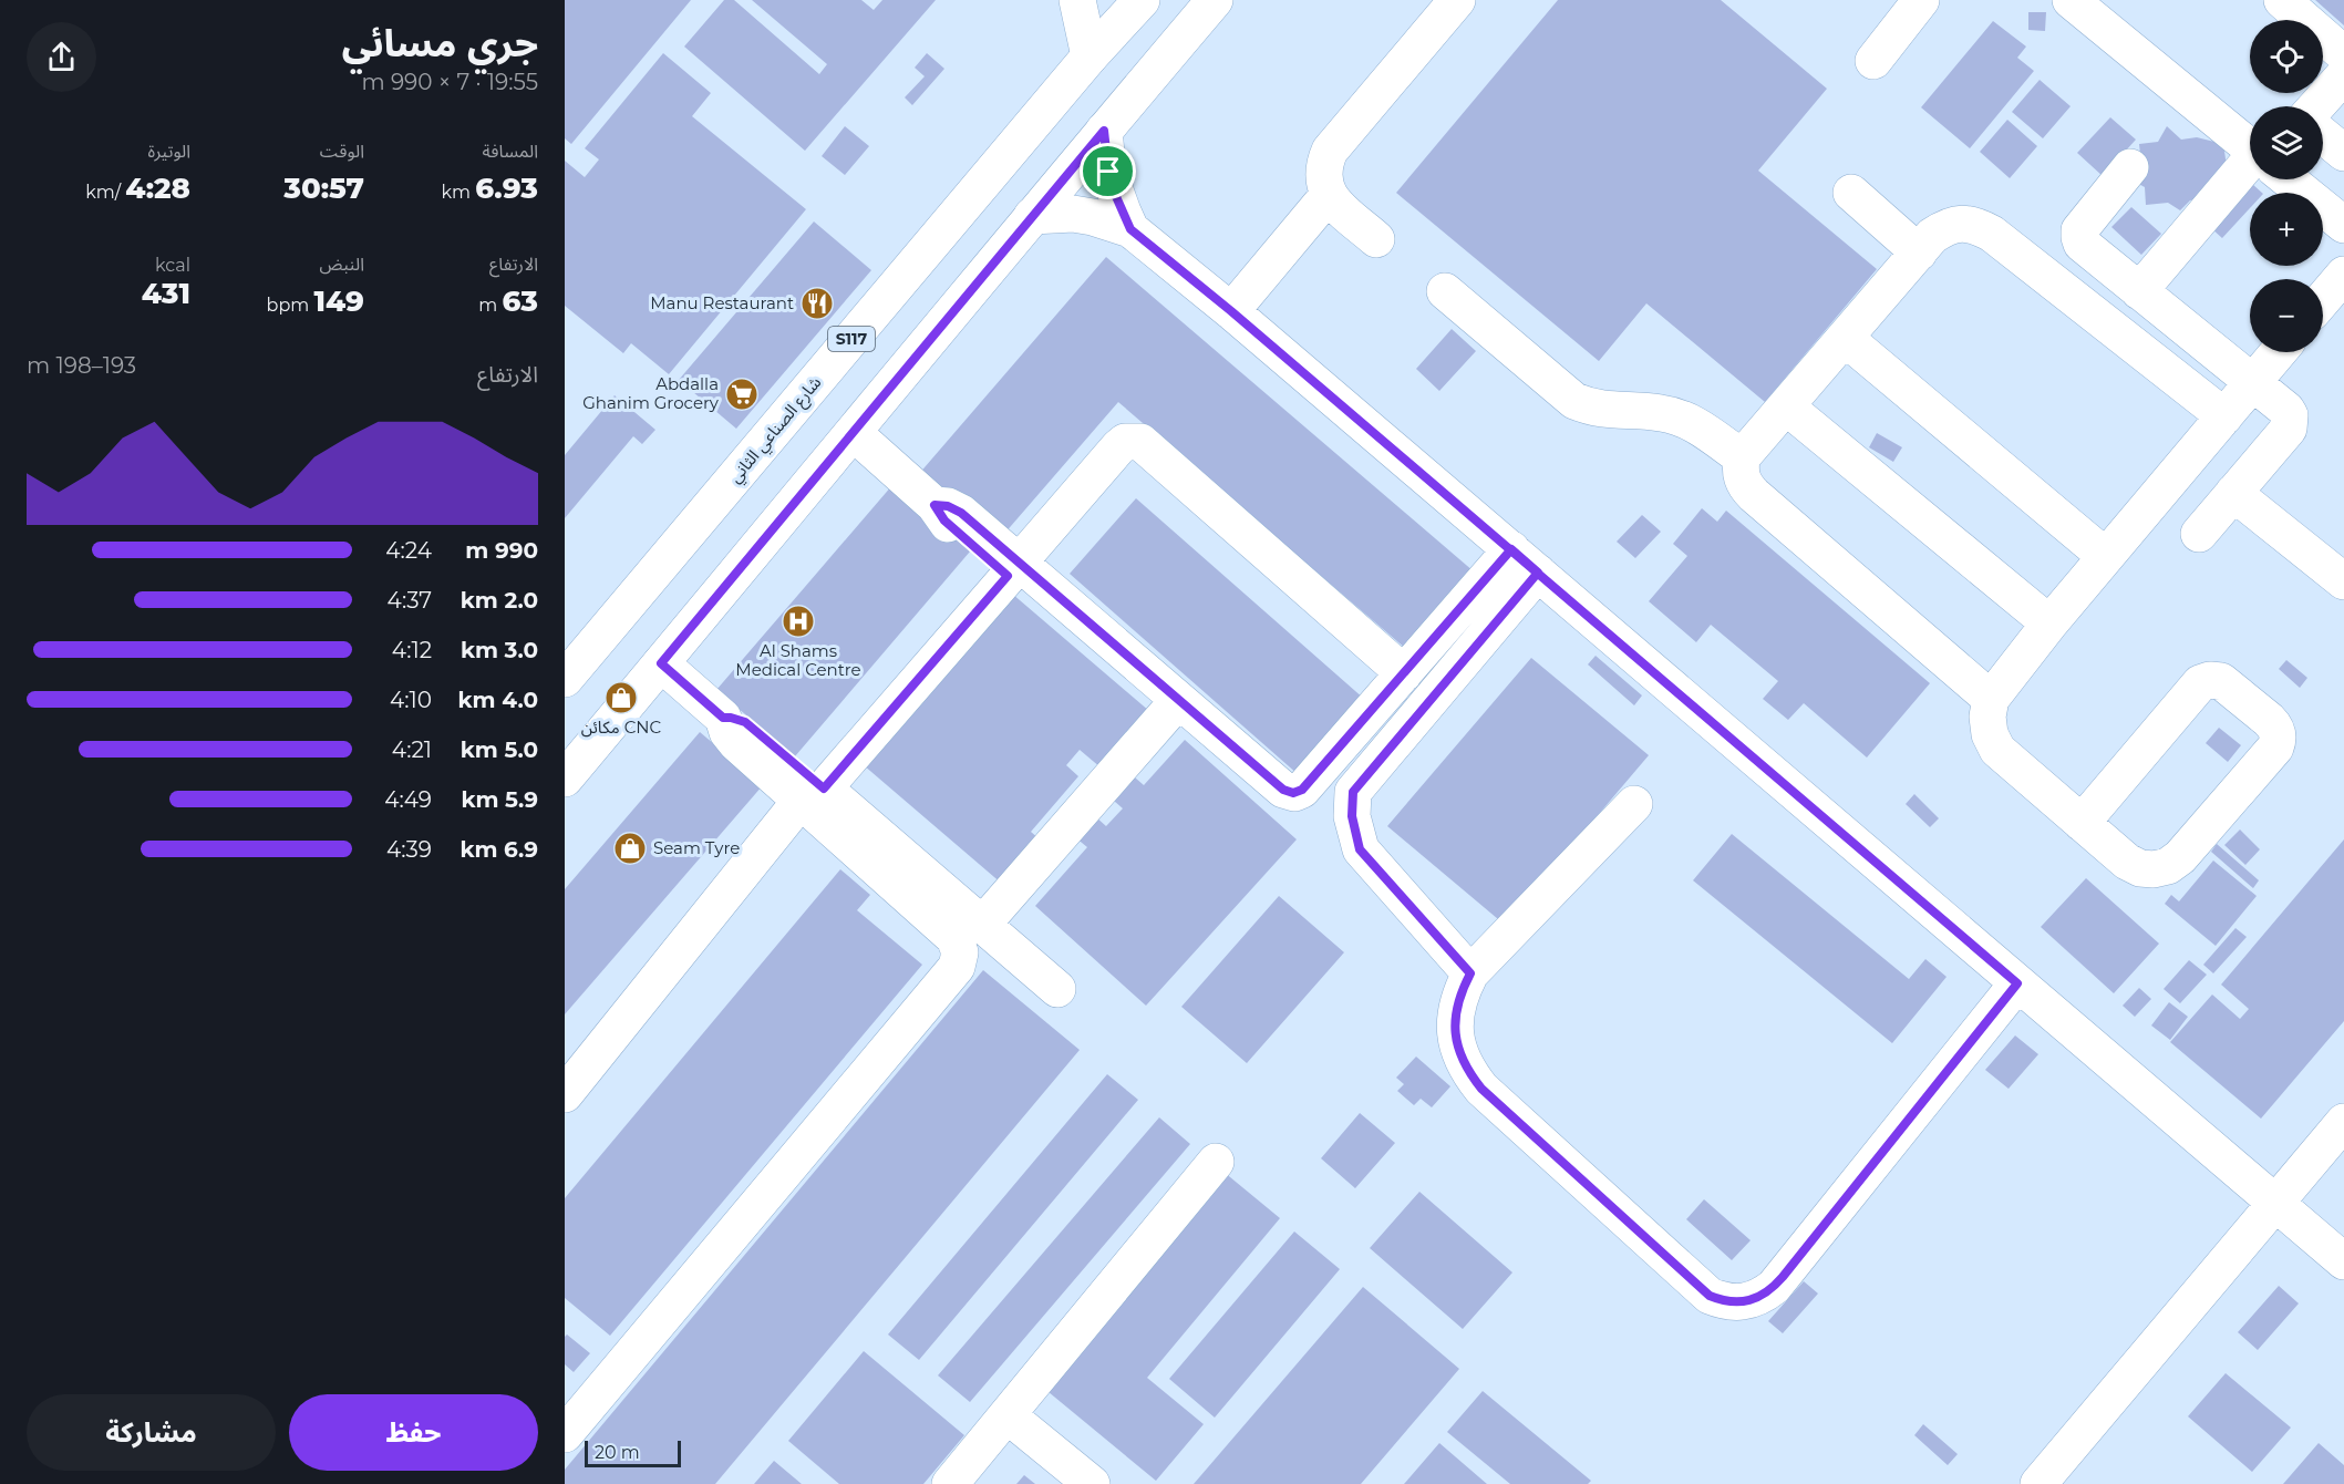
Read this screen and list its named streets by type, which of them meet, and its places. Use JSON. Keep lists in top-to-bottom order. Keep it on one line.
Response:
{"streets":{"street":["S117","شارع الصناعي الثاني"]},"places":{"restaurant":["Manu Restaurant"],"supermarket":["Abdalla Ghanim Grocery"],"hospital":["Al Shams Medical Centre"],"shop":["مكائن CNC","Seam Tyre"]},"scale_bar":"20 m","page":{"heading":["جري مسائي","19:55 · 7 × 990 m"],"map_buttons":["+","−"],"stats":[["المسافة","6.93 km"],["الوقت","30:57"],["الوتيرة","4:28 /km"],["الارتفاع","63 m"],["النبض","149 bpm"],["kcal","431"]],"chart":["الارتفاع","193–198 m"],"list":[{"name":"990 m","note":"4:24"},{"name":"2.0 km","note":"4:37"},{"name":"3.0 km","note":"4:12"},{"name":"4.0 km","note":"4:10"},{"name":"5.0 km","note":"4:21"},{"name":"5.9 km","note":"4:49"},{"name":"6.9 km","note":"4:39"}],"buttons":["حفظ","مشاركة"],"scale":"20 m"}}
